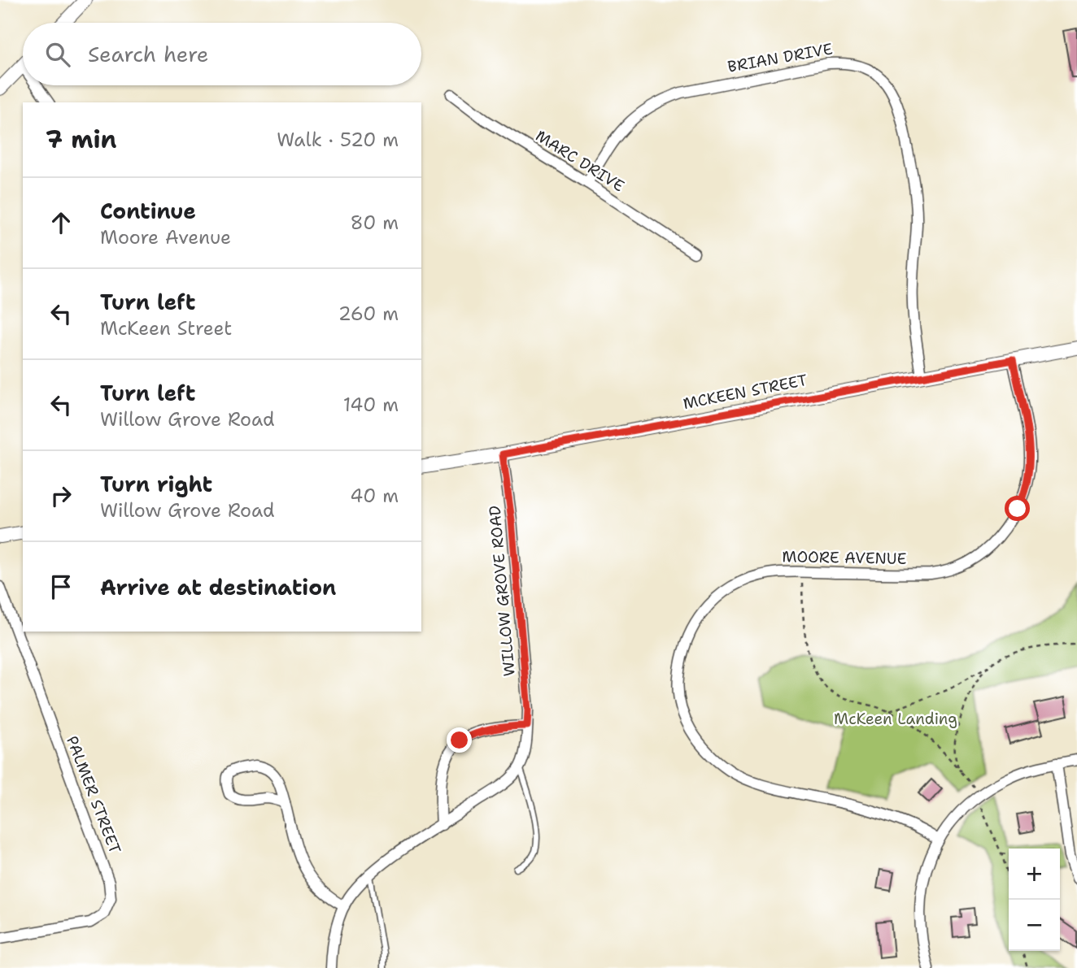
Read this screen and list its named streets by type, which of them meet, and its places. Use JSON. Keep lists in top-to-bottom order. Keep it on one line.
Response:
{"streets":{"street":["BRIAN DRIVE","MARC DRIVE","MCKEEN STREET","MOORE AVENUE","WILLOW GROVE ROAD","PALMER STREET"]},"crossings":[["BRIAN DRIVE","MARC DRIVE"],["BRIAN DRIVE","MCKEEN STREET"],["MCKEEN STREET","MOORE AVENUE"],["MCKEEN STREET","WILLOW GROVE ROAD"]],"parks":["McKeen Landing"],"page":{"search":"Search here","heading":["7 min","Walk · 520 m"],"list":[["Continue","Moore Avenue","80 m"],["Turn left","McKeen Street","260 m"],["Turn left","Willow Grove Road","140 m"],["Turn right","Willow Grove Road","40 m"],"Arrive at destination"],"map_buttons":["+","−"]}}
